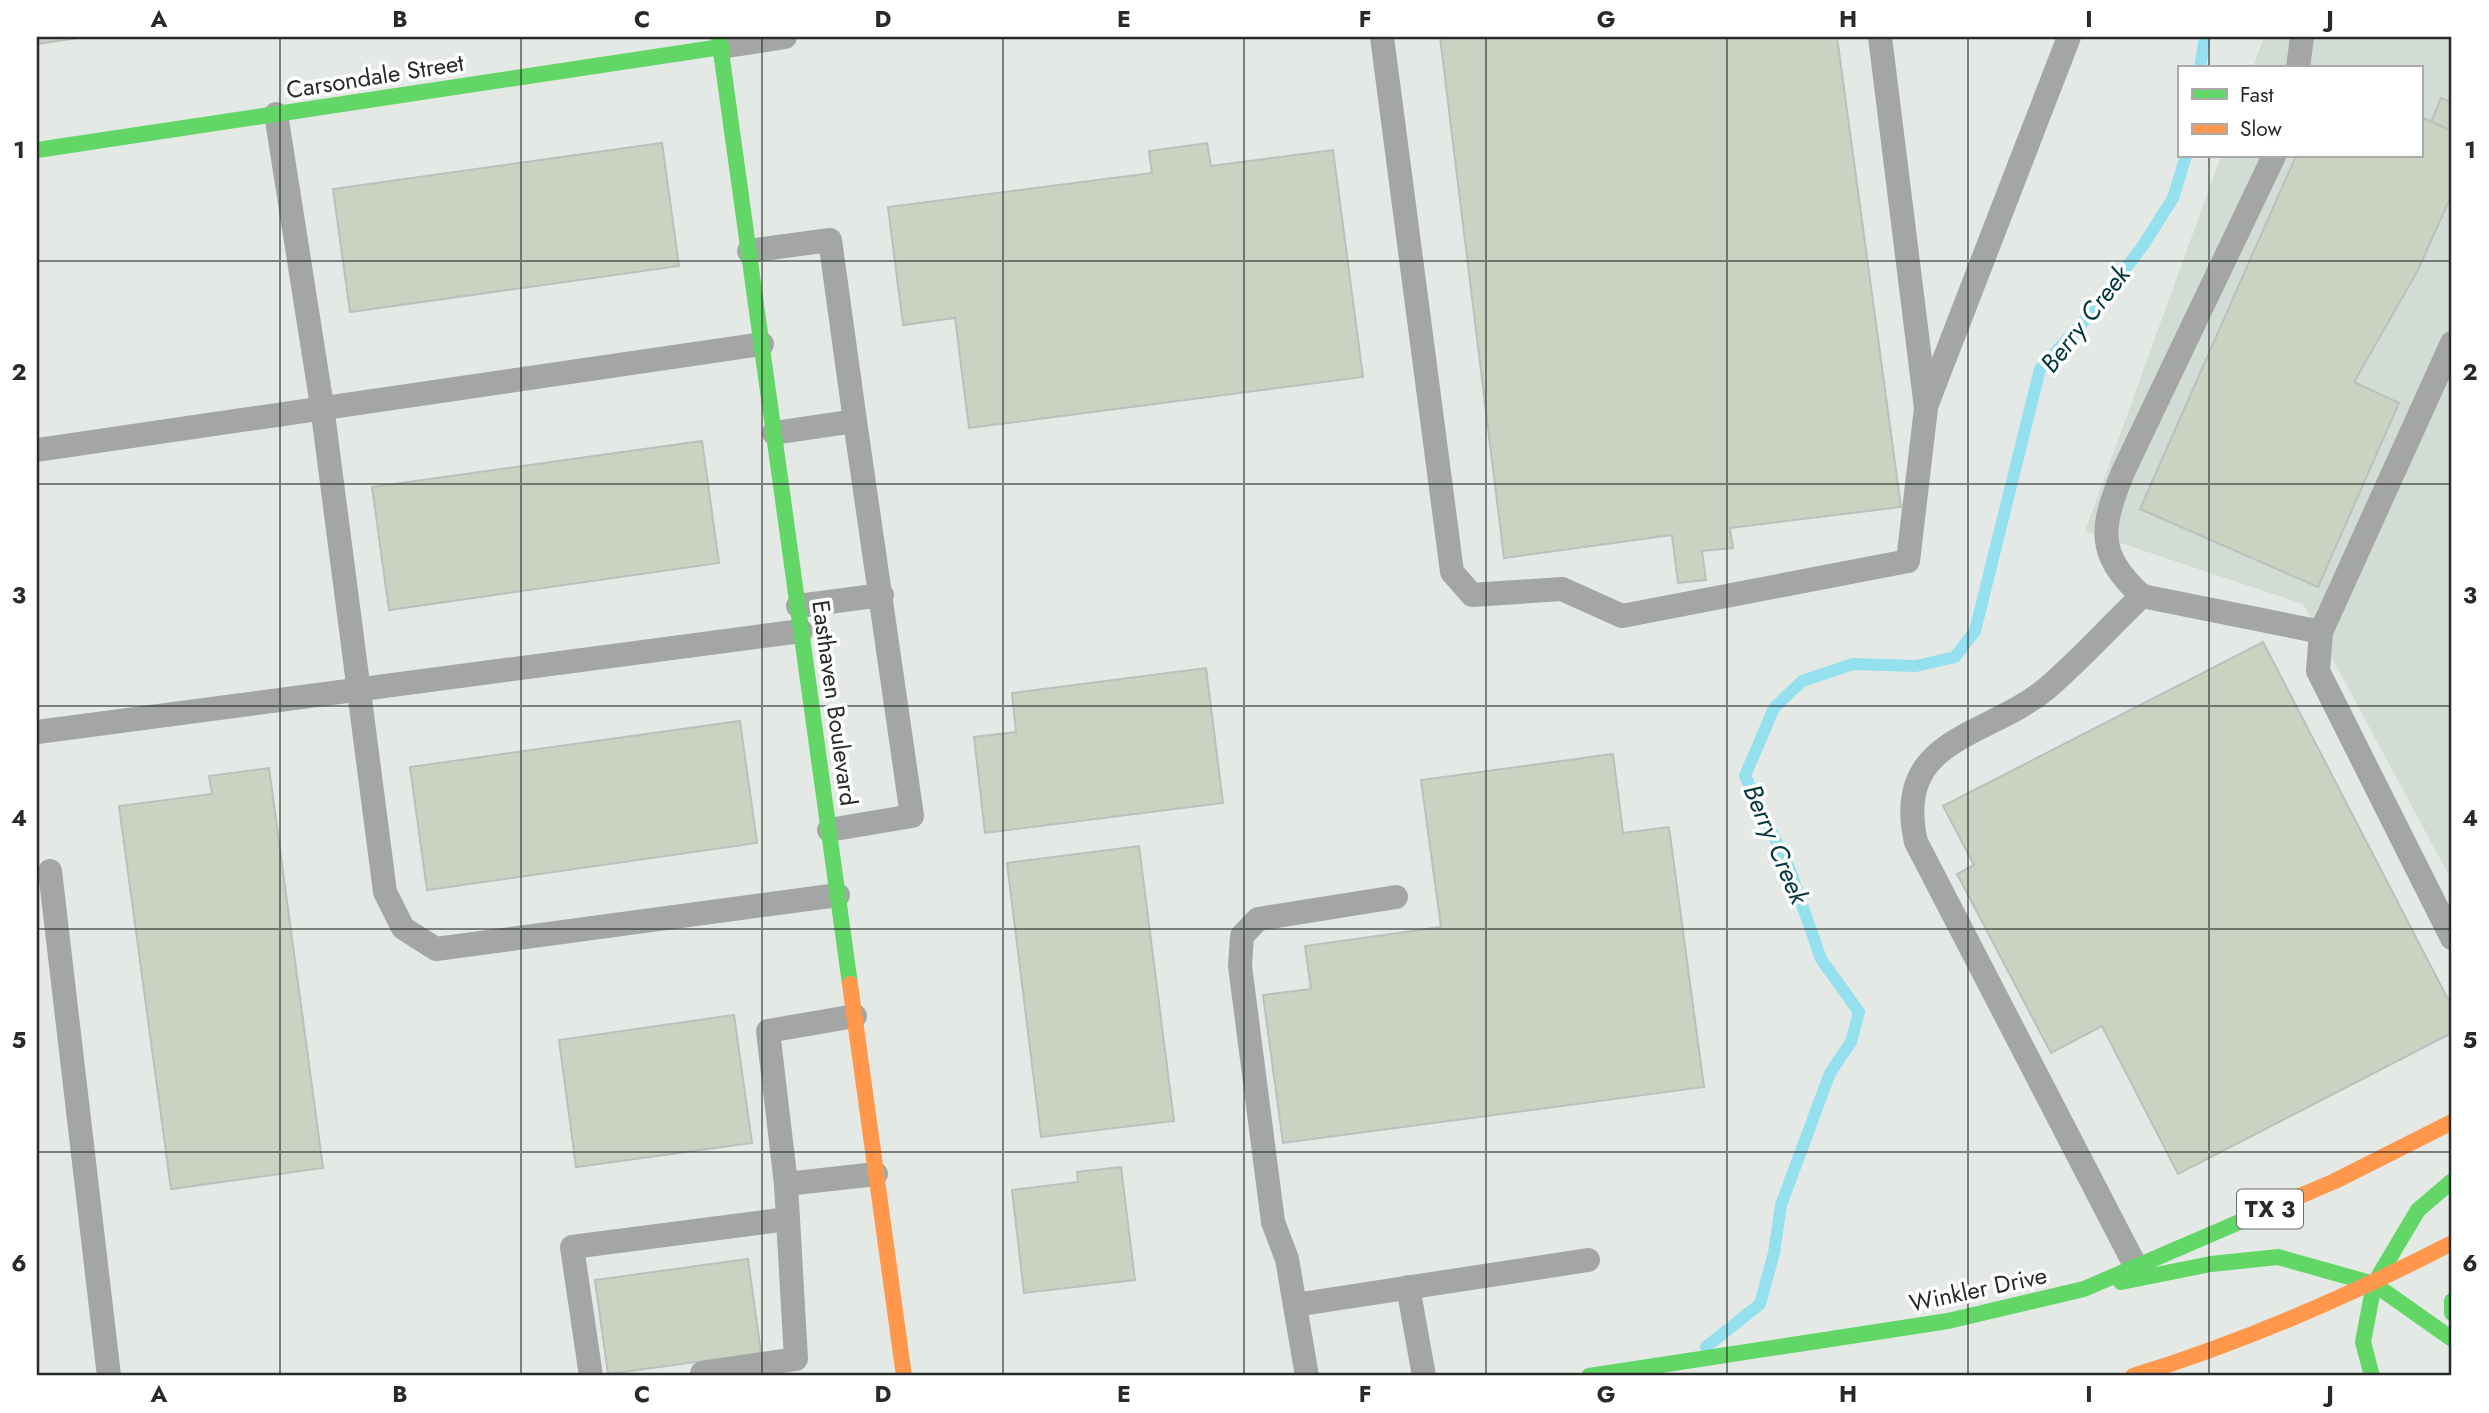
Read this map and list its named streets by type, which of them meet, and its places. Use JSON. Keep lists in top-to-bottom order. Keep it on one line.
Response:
{"streets":{"street":["Carsondale Street","Easthaven Boulevard","TX 3","Winkler Drive"]},"crossings":[["Carsondale Street","Easthaven Boulevard"],["TX 3","Winkler Drive"]],"water":["Berry Creek"],"legend":["Fast","Slow"],"grid":{"columns":["A","B","C","D","E","F","G","H","I","J"],"rows":["1","2","3","4","5","6"]}}
